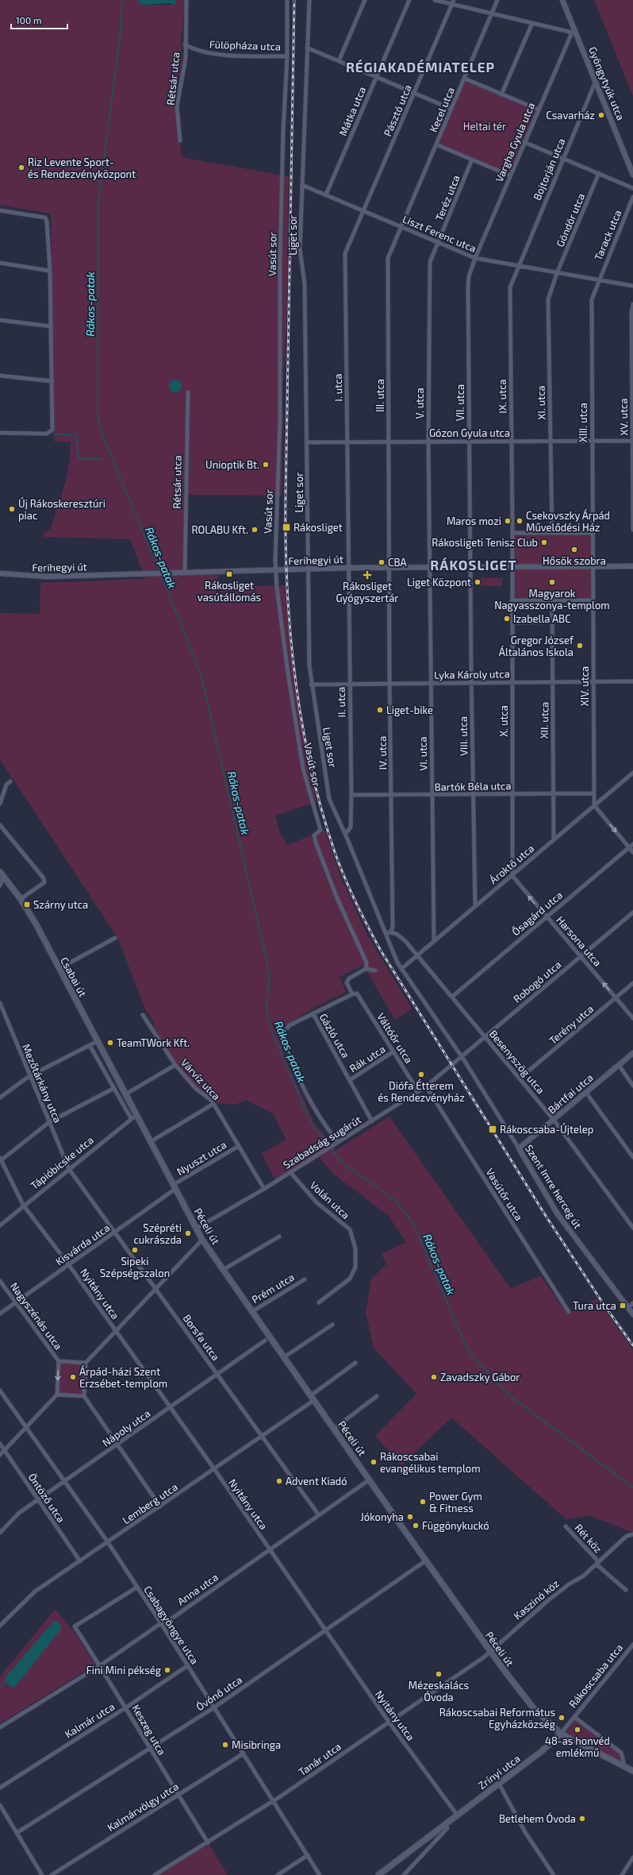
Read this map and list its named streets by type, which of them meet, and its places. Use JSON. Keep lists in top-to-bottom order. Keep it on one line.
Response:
{"streets":{"main road":["Csabai út","Péceli út","Zrínyi utca"],"street":["Fülöpháza utca","Rétsár utca","Gyöngytyúk utca","Kecel utca","Pásztó utca","Mátka utca","Vargha Gyula utca","Bojtorján utca","Teréz utca","Göndör utca","Liszt Ferenc utca","Liget sor","Tarack utca","Vasút sor","I. utca","III. utca","IX. utca","VII. utca","XI. utca","V. utca","XV. utca","XIII. utca","Gózon Gyula utca","Ferihegyi út","Lyka Károly utca","XIV. utca","II. utca","XII. utca","X. utca","VIII. utca","IV. utca","VI. utca","Bartók Béla utca","Ároktő utca","Ősagárd utca","Harsona utca","Robogó utca","Terény utca","Gázló utca","Váltóőr utca","Rák utca","Besenyszög utca","Várvíz utca","Mezőtárkány utca","Bártfai utca","Szabadság sugárút","Nyuszt utca","Tápióbicske utca","Szent Imre herceg út","Vasútőr utca","Volán utca","Kisvárda utca","Prém utca","Nyitány utca","Nagyszénás utca","Borsfa utca","Nápoly utca","Öntöző utca","Lemberg utca","Rét köz","Anna utca","Kaszinó köz","Csabagyöngye utca","Rákoscsaba utca","Óvónő utca","Kalmár utca","Keszeg utca","Tanár utca","Kalmárvölgy utca"]},"crossings":[["Fülöpháza utca","Rétsár utca"],["Fülöpháza utca","Vasút sor"],["Rétsár utca","Ferihegyi út"],["Gyöngytyúk utca","Vargha Gyula utca"],["Gyöngytyúk utca","Bojtorján utca"],["Kecel utca","Liszt Ferenc utca"],["Kecel utca","III. utca"],["Pásztó utca","Liszt Ferenc utca"],["Pásztó utca","I. utca"],["Mátka utca","Liszt Ferenc utca"],["Vargha Gyula utca","Liszt Ferenc utca"],["Vargha Gyula utca","VII. utca"],["Bojtorján utca","Liszt Ferenc utca"],["Bojtorján utca","IX. utca"],["Teréz utca","Liszt Ferenc utca"],["Teréz utca","V. utca"],["Göndör utca","Liszt Ferenc utca"],["Göndör utca","XI. utca"],["Liszt Ferenc utca","Liget sor"],["Liszt Ferenc utca","Tarack utca"],["Liszt Ferenc utca","I. utca"],["Liszt Ferenc utca","III. utca"],["Liszt Ferenc utca","IX. utca"],["Liszt Ferenc utca","VII. utca"],["Liszt Ferenc utca","XI. utca"],["Liszt Ferenc utca","V. utca"],["Liszt Ferenc utca","XIII. utca"],["Liget sor","Gózon Gyula utca"],["Liget sor","Ferihegyi út"],["Liget sor","Lyka Károly utca"],["Liget sor","II. utca"],["Liget sor","Ároktő utca"],["Liget sor","Szent Imre herceg út"],["Tarack utca","XIII. utca"],["Vasút sor","Ferihegyi út"],["I. utca","Gózon Gyula utca"],["I. utca","Ferihegyi út"],["I. utca","II. utca"],["III. utca","Gózon Gyula utca"],["III. utca","Ferihegyi út"],["III. utca","IV. utca"],["IX. utca","Gózon Gyula utca"],["IX. utca","Ferihegyi út"],["IX. utca","X. utca"],["VII. utca","Gózon Gyula utca"],["VII. utca","Ferihegyi út"],["VII. utca","VIII. utca"],["XI. utca","Gózon Gyula utca"],["V. utca","Gózon Gyula utca"],["V. utca","Ferihegyi út"],["V. utca","VI. utca"],["XV. utca","Gózon Gyula utca"],["XIII. utca","Gózon Gyula utca"],["XIII. utca","Ferihegyi út"],["XIII. utca","XIV. utca"],["Ferihegyi út","XIV. utca"],["Ferihegyi út","II. utca"],["Ferihegyi út","X. utca"],["Ferihegyi út","VIII. utca"],["Ferihegyi út","IV. utca"],["Ferihegyi út","VI. utca"],["Lyka Károly utca","XIV. utca"],["Lyka Károly utca","II. utca"],["Lyka Károly utca","XII. utca"],["Lyka Károly utca","X. utca"],["Lyka Károly utca","VIII. utca"],["Lyka Károly utca","IV. utca"],["Lyka Károly utca","VI. utca"],["XIV. utca","Bartók Béla utca"],["XIV. utca","Ároktő utca"],["II. utca","Bartók Béla utca"],["XII. utca","Bartók Béla utca"],["XII. utca","Ároktő utca"],["X. utca","Bartók Béla utca"],["X. utca","Ároktő utca"],["X. utca","Harsona utca"],["VIII. utca","Bartók Béla utca"],["VIII. utca","Ároktő utca"],["IV. utca","Bartók Béla utca"],["IV. utca","Besenyszög utca"],["VI. utca","Bartók Béla utca"],["VI. utca","Ároktő utca"],["Ároktő utca","Harsona utca"],["Ároktő utca","Besenyszög utca"],["Ároktő utca","Szent Imre herceg út"],["Ősagárd utca","Harsona utca"],["Ősagárd utca","Besenyszög utca"],["Harsona utca","Robogó utca"],["Harsona utca","Terény utca"],["Csabai út","Péceli út"],["Robogó utca","Besenyszög utca"],["Robogó utca","Szabadság sugárút"],["Robogó utca","Szent Imre herceg út"],["Terény utca","Besenyszög utca"],["Gázló utca","Rák utca"],["Gázló utca","Szabadság sugárút"],["Váltóőr utca","Rák utca"],["Váltóőr utca","Szabadság sugárút"],["Besenyszög utca","Bártfai utca"],["Várvíz utca","Szabadság sugárút"],["Várvíz utca","Nyuszt utca"],["Mezőtárkány utca","Tápióbicske utca"],["Mezőtárkány utca","Borsfa utca"],["Bártfai utca","Szent Imre herceg út"],["Szabadság sugárút","Vasútőr utca"],["Szabadság sugárút","Volán utca"],["Szabadság sugárút","Péceli út"],["Nyuszt utca","Péceli út"],["Nyuszt utca","Kisvárda utca"],["Tápióbicske utca","Péceli út"],["Tápióbicske utca","Nyitány utca"],["Tápióbicske utca","Borsfa utca"],["Péceli út","Kisvárda utca"],["Péceli út","Prém utca"],["Péceli út","Lemberg utca"],["Péceli út","Anna utca"],["Péceli út","Kaszinó köz"],["Péceli út","Rákoscsaba utca"],["Péceli út","Óvónő utca"],["Péceli út","Tanár utca"],["Péceli út","Zrínyi utca"],["Kisvárda utca","Nyitány utca"],["Kisvárda utca","Nagyszénás utca"],["Kisvárda utca","Borsfa utca"],["Nyitány utca","Nápoly utca"],["Nyitány utca","Lemberg utca"],["Nyitány utca","Anna utca"],["Nyitány utca","Óvónő utca"],["Nyitány utca","Tanár utca"],["Nyitány utca","Zrínyi utca"],["Borsfa utca","Nápoly utca"],["Borsfa utca","Lemberg utca"],["Borsfa utca","Anna utca"],["Nápoly utca","Öntöző utca"],["Nápoly utca","Csabagyöngye utca"],["Öntöző utca","Lemberg utca"],["Lemberg utca","Csabagyöngye utca"],["Rét köz","Kaszinó köz"],["Anna utca","Csabagyöngye utca"],["Anna utca","Keszeg utca"],["Kaszinó köz","Tanár utca"],["Csabagyöngye utca","Óvónő utca"],["Csabagyöngye utca","Kalmár utca"],["Csabagyöngye utca","Keszeg utca"],["Csabagyöngye utca","Tanár utca"],["Csabagyöngye utca","Kalmárvölgy utca"],["Rákoscsaba utca","Zrínyi utca"],["Óvónő utca","Keszeg utca"],["Kalmár utca","Keszeg utca"],["Keszeg utca","Tanár utca"],["Keszeg utca","Kalmárvölgy utca"]],"one_way":["Harsona utca"],"districts":["RÉGIAKADÉMIATELEP","RÁKOSLIGET"],"water":["Rákos-patak"],"parks":["Heltai tér"],"places":{"other":["Csavarház","Riz Levente Sport- és Rendezvényközpont","Unioptik Bt.","Új Rákoskeresztúri piac","Maros mozi","Csekovszky Árpád Művelődési Ház","ROLABU Kft.","Rákosligeti Tenisz Club","Hősök szobra","CBA","Liget Központ","Magyarok Nagyasszonya-templom","Izabella ABC","Gregor József Általános Iskola","Liget-bike","TeamTWork Kft.","Diófa Étterem és Rendezvényház","Szépréti cukrászda","Sipeki Szépségszalon","Árpád-házi Szent Erzsébet-templom","Zavadszky Gábor","Rákoscsabai evangélikus templom","Advent Kiadó","Power Gym & Fitness","Jókonyha","Függönykuckó","Fini Mini pékség","Mézeskalács Óvoda","Rákoscsabai Református Egyházközség","48-as honvéd emlékmű","Misibringa","Betlehem Óvoda"],"transit":["Rákosliget","Rákosliget vasútállomás","Szárny utca","Rákoscsaba-Újtelep","Tura utca"],"health":["Rákosliget Gyógyszertár"]},"scale_bar":"100 m"}
